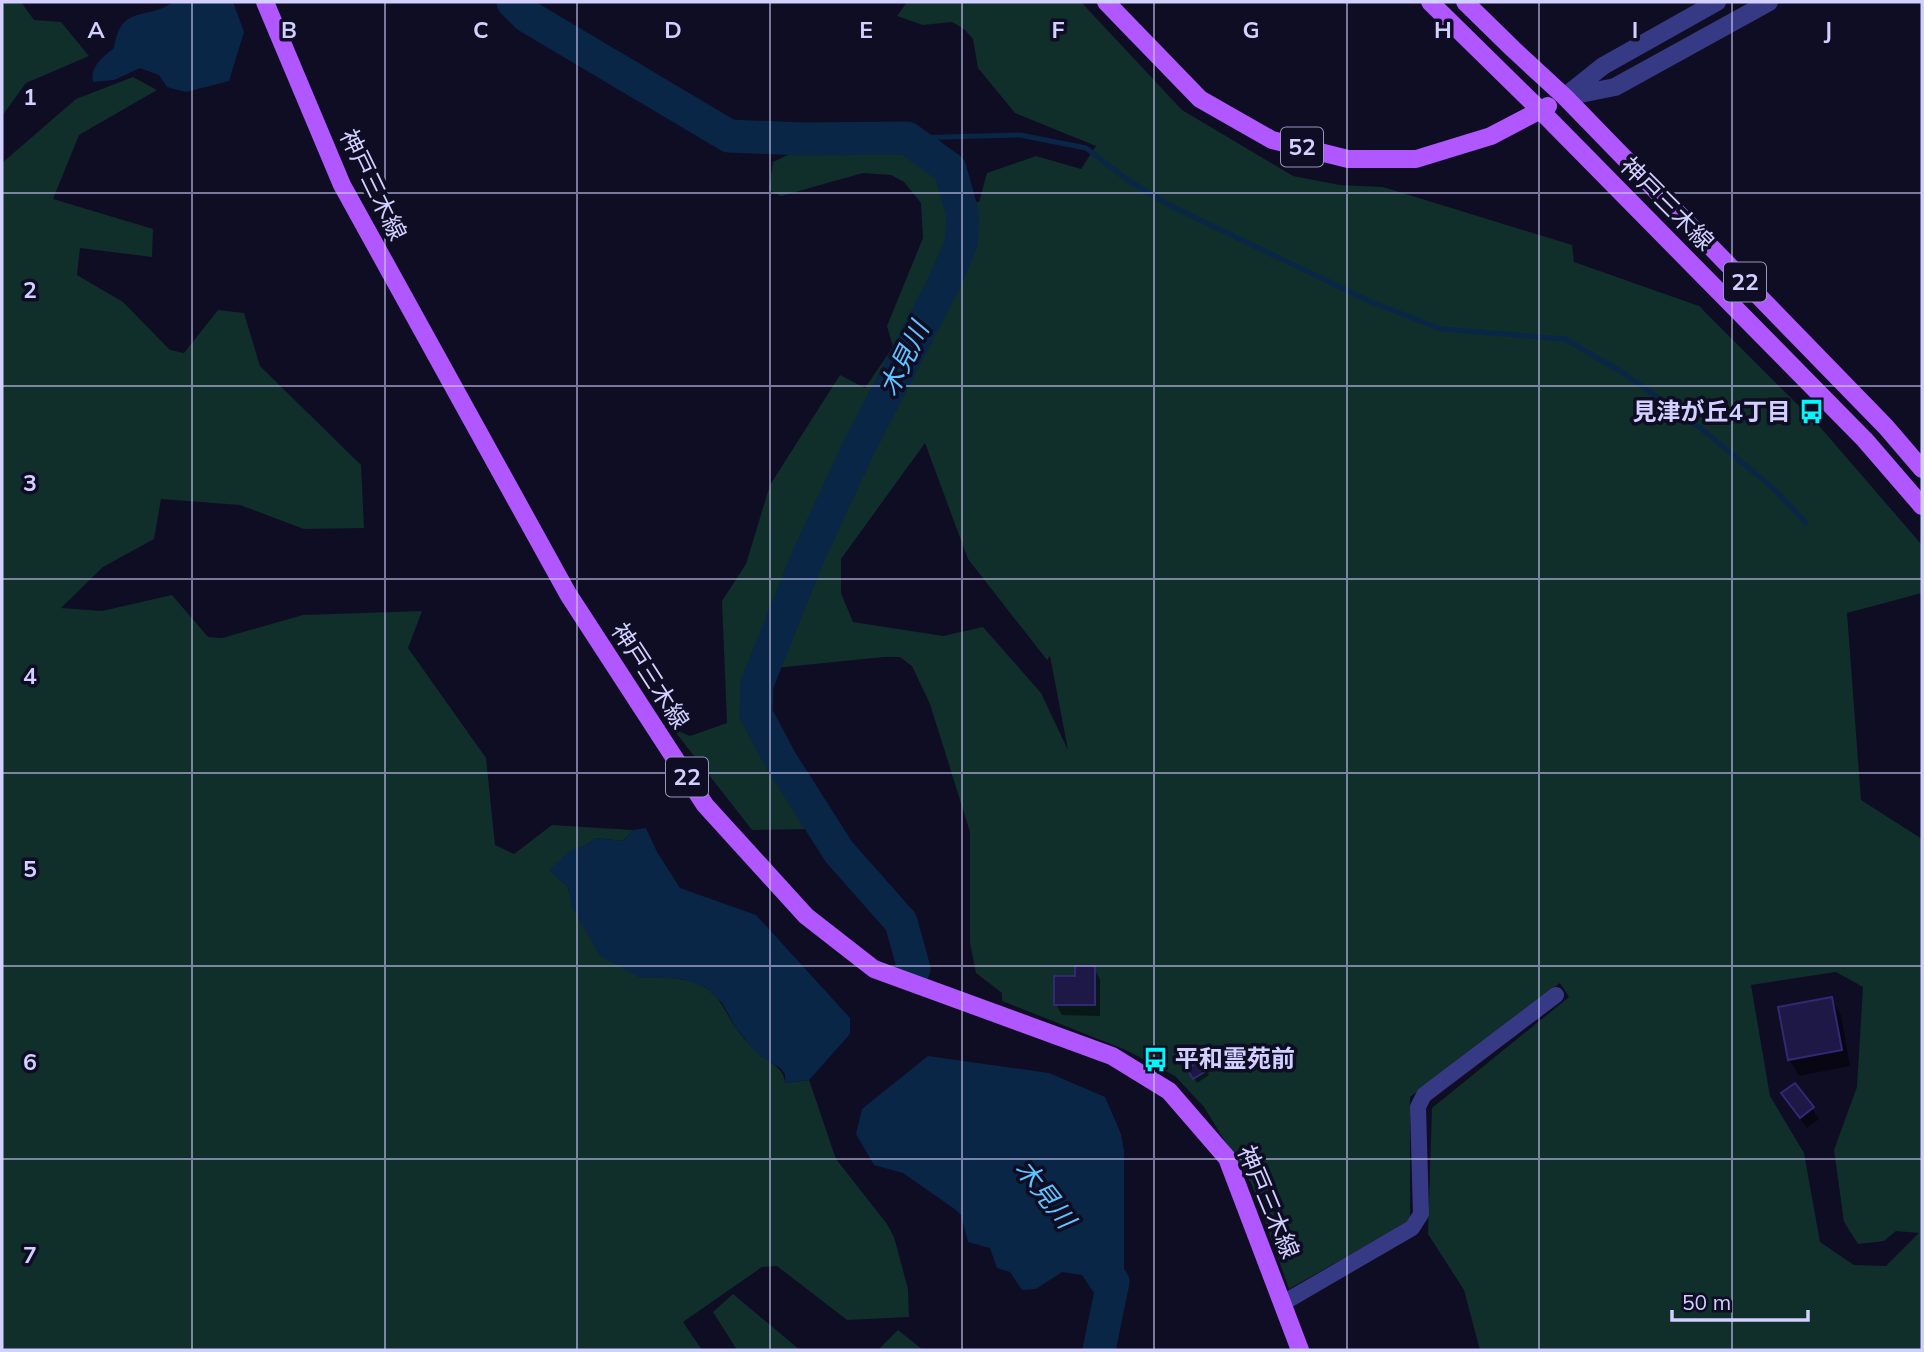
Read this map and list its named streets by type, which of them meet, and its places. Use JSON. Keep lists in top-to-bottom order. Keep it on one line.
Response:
{"streets":{"main road":["52","神戸三木線","22"]},"crossings":[["52","神戸三木線"]],"water":["木見川"],"places":{"bus stop":["見津が丘4丁目","平和霊苑前"]},"scale_bar":"50 m","grid":{"columns":["A","B","C","D","E","F","G","H","I","J"],"rows":["1","2","3","4","5","6","7"]}}
